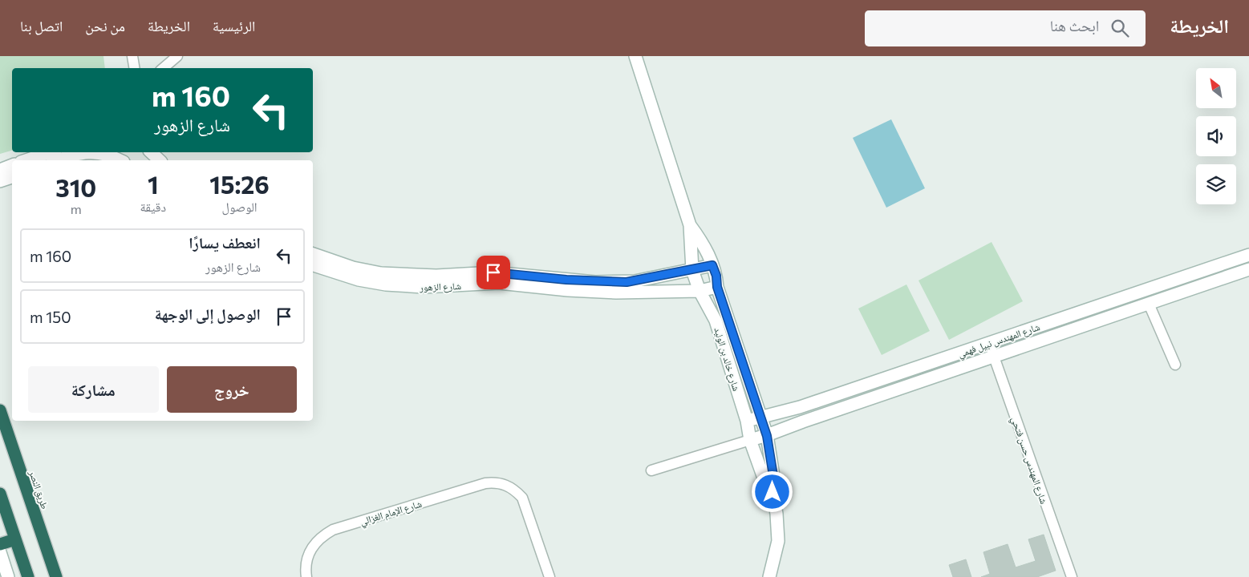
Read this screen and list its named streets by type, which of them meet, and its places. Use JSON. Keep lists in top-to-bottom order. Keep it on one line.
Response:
{"streets":{"highway":["طريق النصر"],"street":["شارع الزهور","شارع المهندس نبيل فهمي","شارع خالد بن الوليد","شارع المهندس حسن فتحي","شارع الإمام الغزالي"]},"crossings":[["شارع الزهور","شارع خالد بن الوليد"],["شارع المهندس نبيل فهمي","شارع خالد بن الوليد"],["شارع المهندس نبيل فهمي","شارع المهندس حسن فتحي"]],"north":"top left","page":{"header":"الخريطة","search":"ابحث هنا","nav":["الرئيسية","الخريطة","من نحن","اتصل بنا"],"turn":["160 m","شارع الزهور"],"eta":["15:26","الوصول","1","دقيقة","310","m"],"list":[{"name":"انعطف يسارًا","note":"شارع الزهور","value":"160 m"},{"name":"الوصول إلى الوجهة","value":"150 m"}],"buttons":["خروج","مشاركة"]}}
